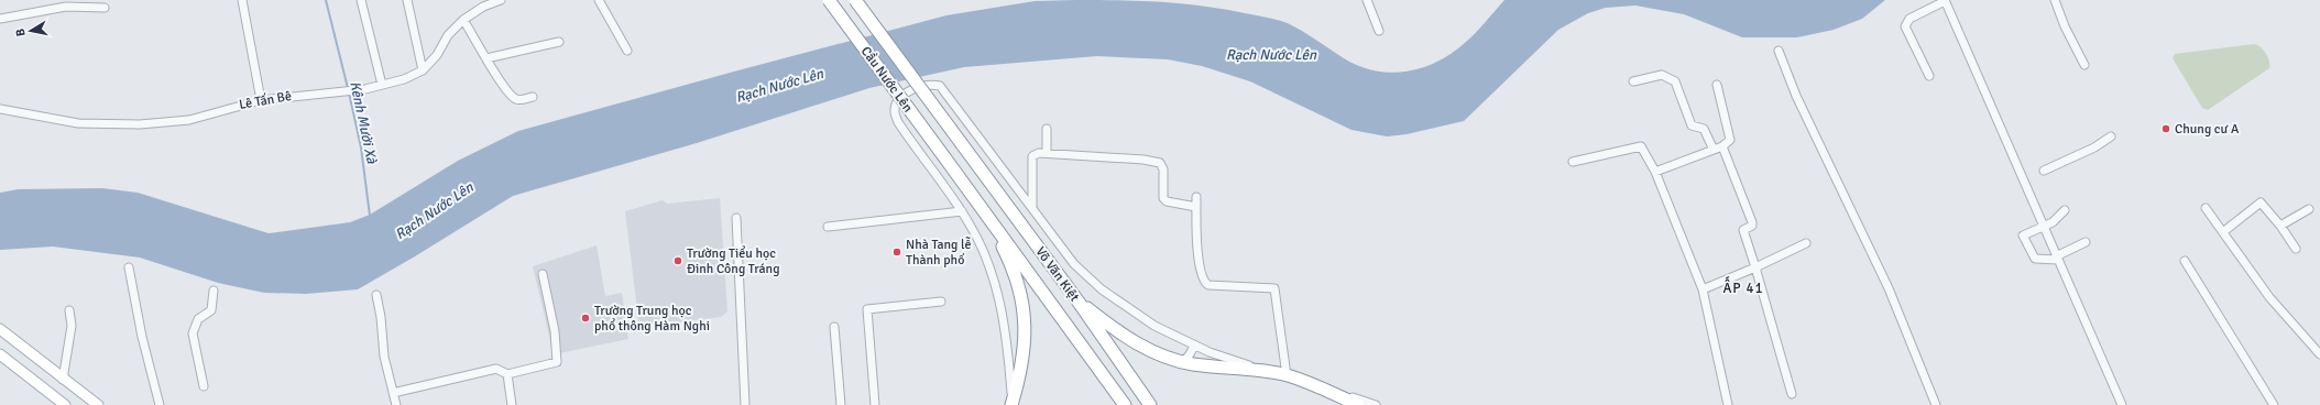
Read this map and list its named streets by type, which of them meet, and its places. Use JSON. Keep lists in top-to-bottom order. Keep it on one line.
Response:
{"streets":{"highway":["Cầu Nước Lên","Võ Văn Kiệt"],"street":["Lê Tấn Bê"]},"crossings":[["Cầu Nước Lên","Võ Văn Kiệt"]],"districts":["ẤP 41"],"water":["Rạch Nước Lên","Kênh Mười Xà"],"places":["Chung cư A","Nhà Tang lễ Thành phố","Trường Tiểu học Đinh Công Tráng","Trường Trung học phổ thông Hàm Nghi"],"north":"left"}
